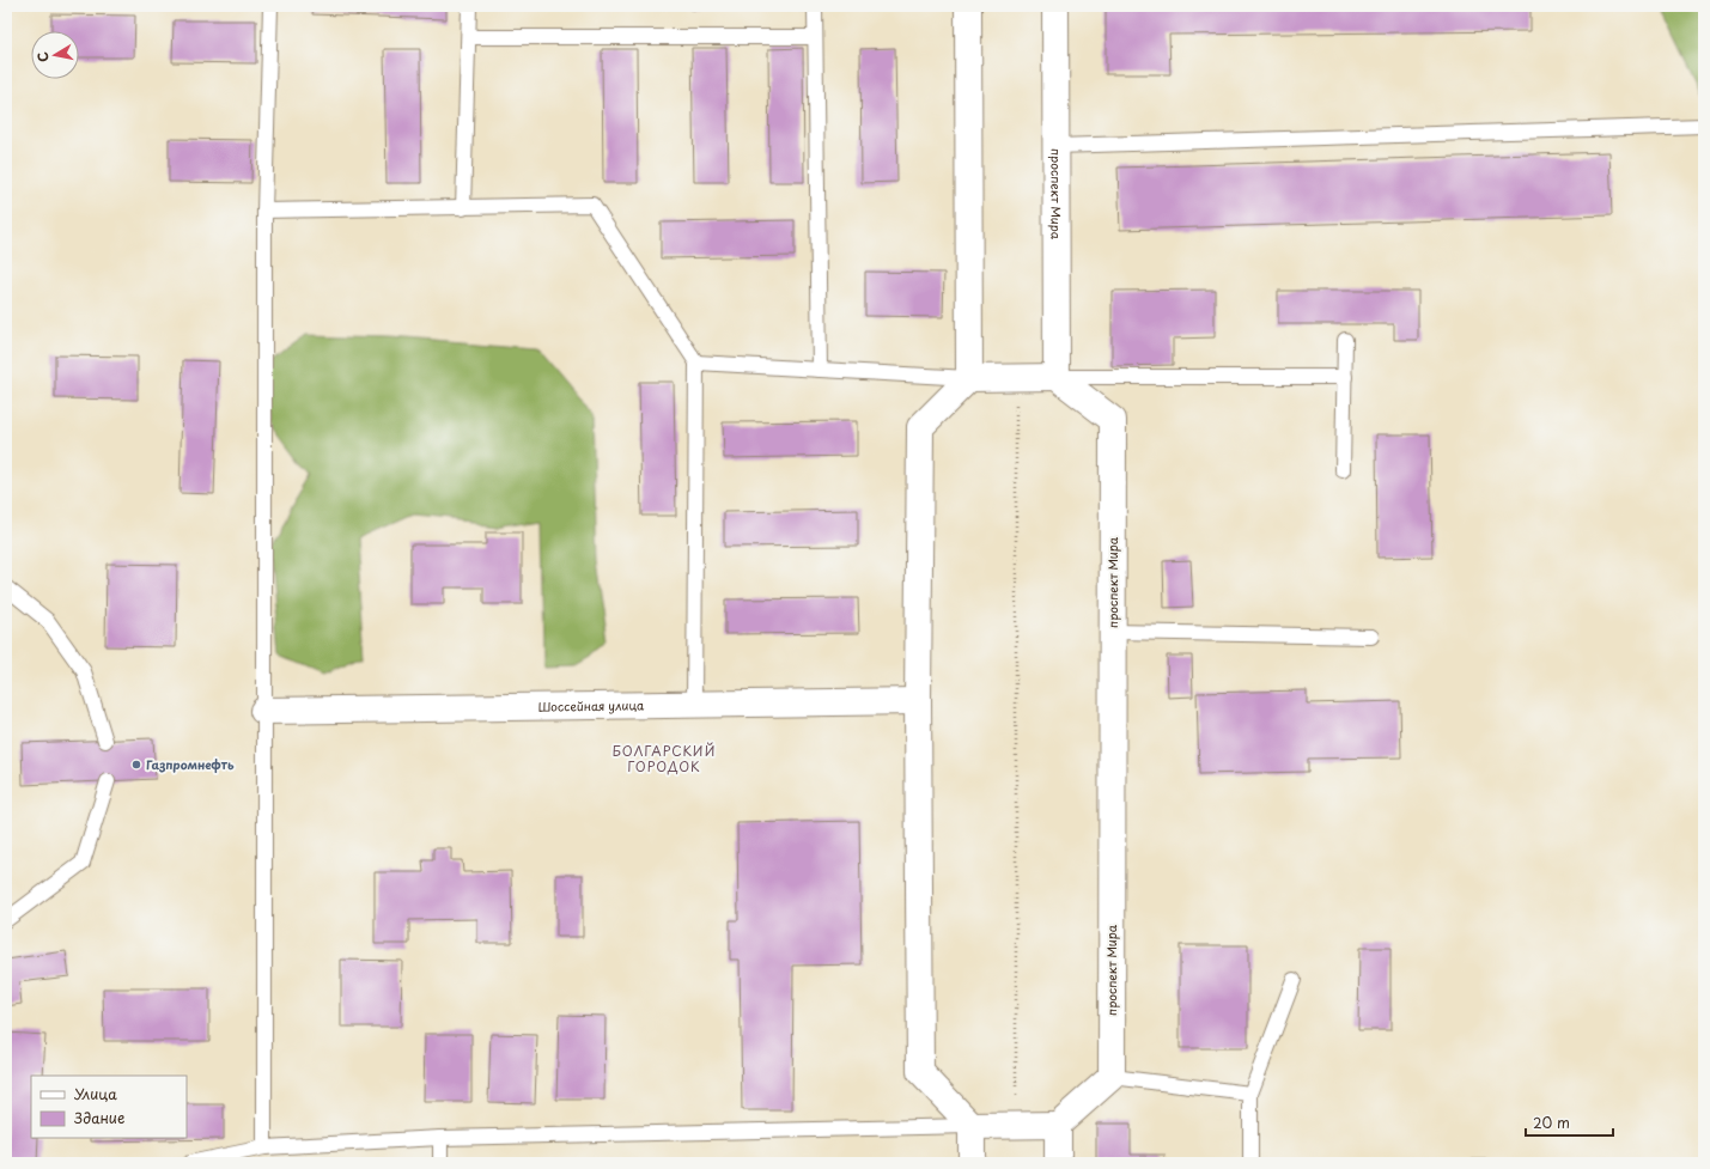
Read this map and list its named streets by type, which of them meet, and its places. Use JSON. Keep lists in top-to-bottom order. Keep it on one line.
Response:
{"streets":{"street":["проспект Мира","Шоссейная улица"]},"districts":["БОЛГАРСКИЙ ГОРОДОК"],"places":["Газпромнефть"],"legend":["Улица","Здание"],"scale_bar":"20 m","north":"left"}
